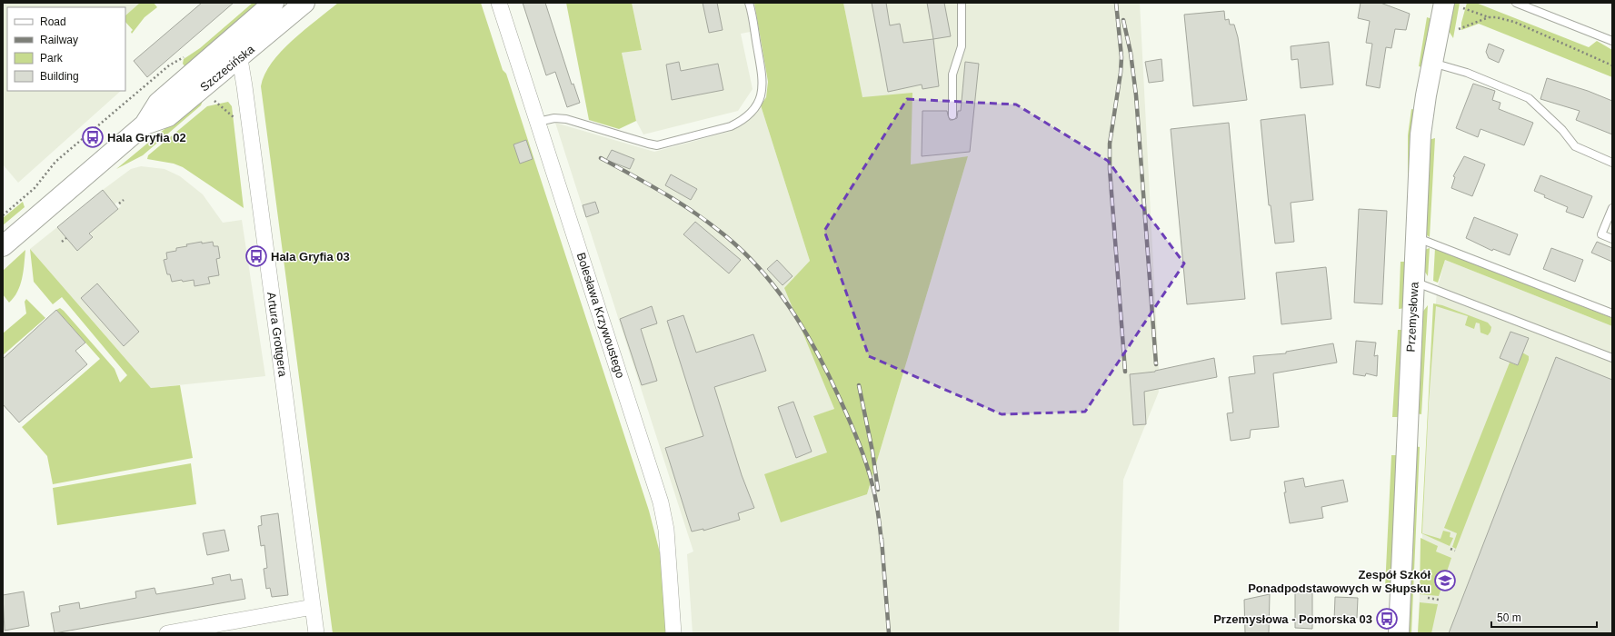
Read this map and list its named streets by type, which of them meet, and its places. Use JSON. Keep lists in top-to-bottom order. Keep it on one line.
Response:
{"streets":{"street":["Szczecińska","Bolesława Krzywoustego","Przemysłowa","Artura Grottgera"]},"crossings":[["Szczecińska","Artura Grottgera"]],"places":{"bus stop":["Hala Gryfia 02","Hala Gryfia 03","Przemysłowa - Pomorska 03"],"school or university":["Zespół Szkół Ponadpodstawowych w Słupsku"]},"legend":["Road","Railway","Park","Building"],"scale_bar":"50 m"}
